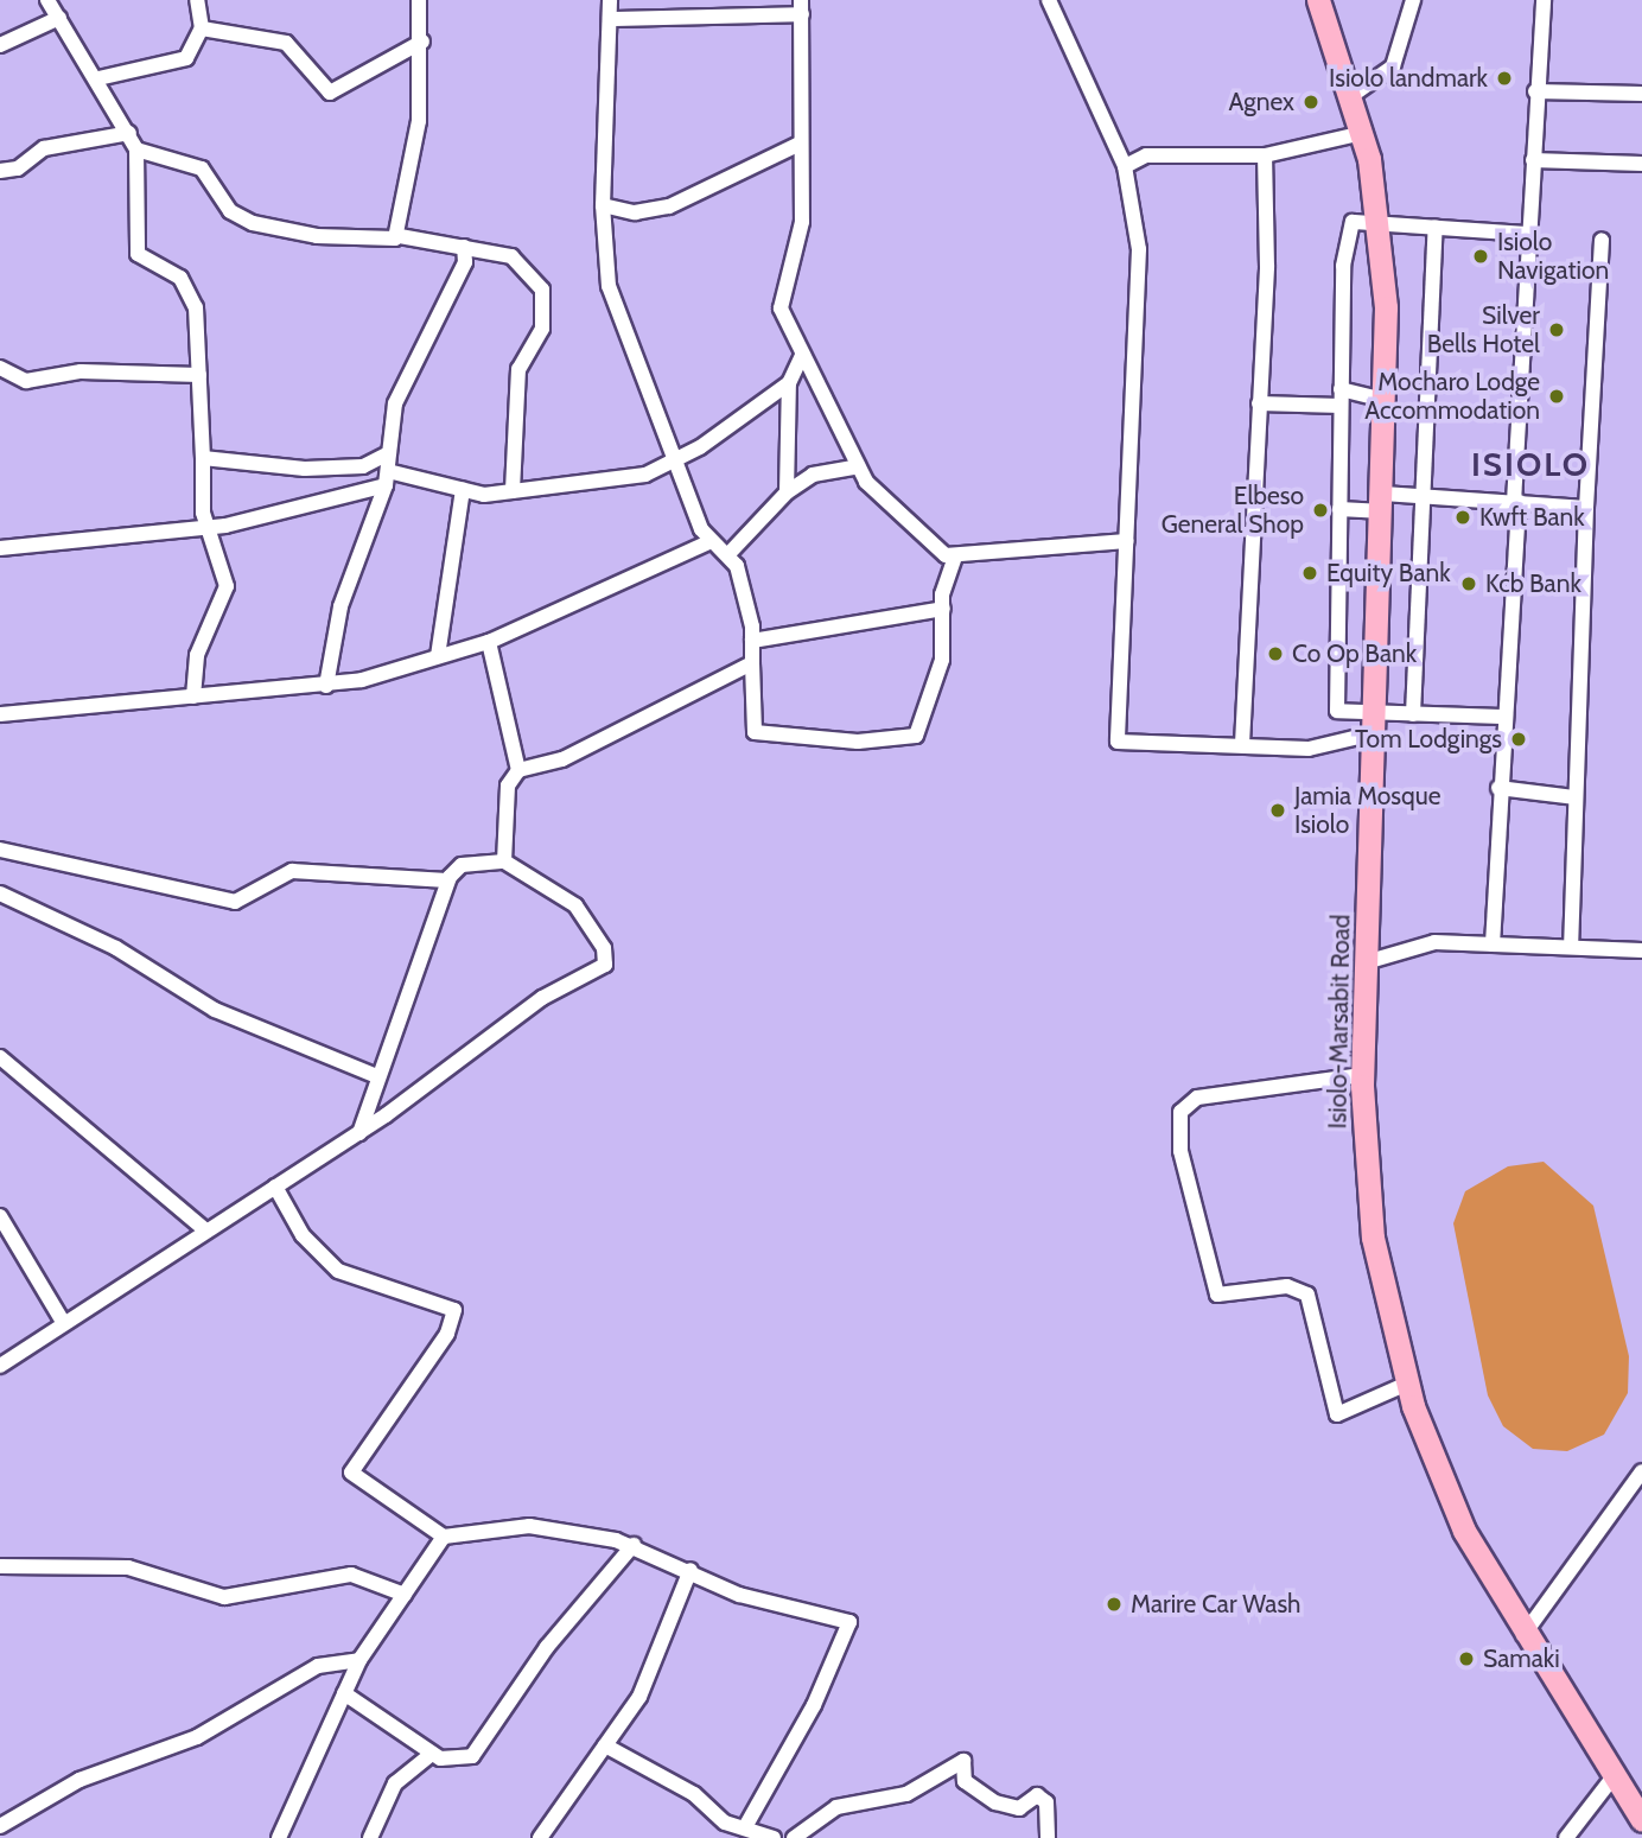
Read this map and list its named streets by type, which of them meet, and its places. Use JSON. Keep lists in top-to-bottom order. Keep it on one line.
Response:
{"streets":{"highway":["Isiolo-Marsabit Road"]},"districts":["ISIOLO"],"places":["Isiolo landmark","Agnex","Isiolo Navigation","Silver Bells Hotel","Mocharo Lodge Accommodation","Elbeso General Shop","Kwft Bank","Equity Bank","Kcb Bank","Co Op Bank","Tom Lodgings","Jamia Mosque Isiolo","Marire Car Wash","Samaki"]}
